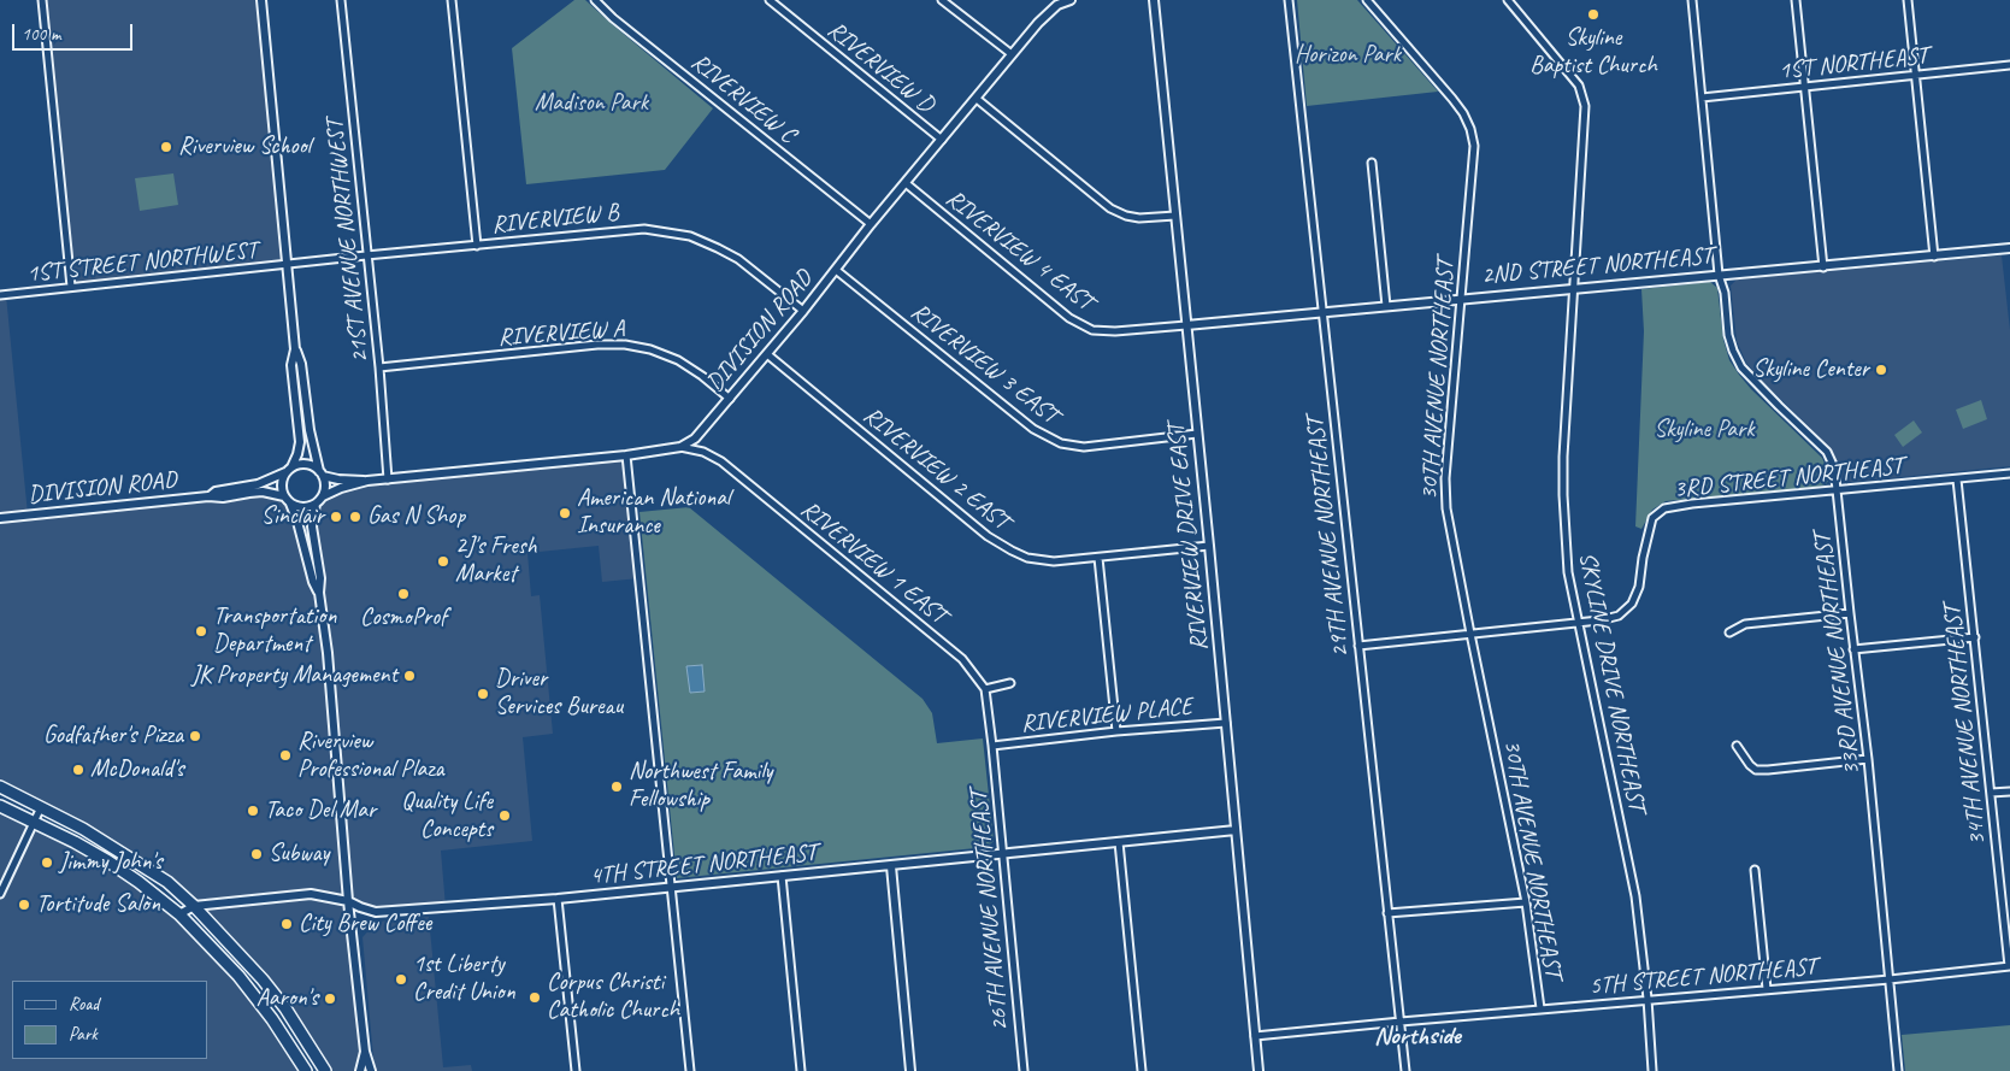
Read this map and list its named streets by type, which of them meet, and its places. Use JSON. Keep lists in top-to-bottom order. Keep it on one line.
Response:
{"streets":{"street":["1ST NORTHEAST","RIVERVIEW D","RIVERVIEW C","RIVERVIEW B","21ST AVENUE NORTHWEST","RIVERVIEW 4 EAST","1ST STREET NORTHWEST","2ND STREET NORTHEAST","DIVISION ROAD","RIVERVIEW A","RIVERVIEW 3 EAST","30TH AVENUE NORTHEAST","RIVERVIEW 2 EAST","3RD STREET NORTHEAST","RIVERVIEW DRIVE EAST","29TH AVENUE NORTHEAST","RIVERVIEW 1 EAST","33RD AVENUE NORTHEAST","SKYLINE DRIVE NORTHEAST","RIVERVIEW PLACE","34TH AVENUE NORTHEAST","4TH STREET NORTHEAST","26TH AVENUE NORTHEAST","5TH STREET NORTHEAST"]},"crossings":[["1ST NORTHEAST","33RD AVENUE NORTHEAST"],["RIVERVIEW D","DIVISION ROAD"],["RIVERVIEW C","DIVISION ROAD"],["RIVERVIEW B","21ST AVENUE NORTHWEST"],["RIVERVIEW B","1ST STREET NORTHWEST"],["RIVERVIEW B","DIVISION ROAD"],["21ST AVENUE NORTHWEST","DIVISION ROAD"],["21ST AVENUE NORTHWEST","RIVERVIEW A"],["RIVERVIEW 4 EAST","2ND STREET NORTHEAST"],["RIVERVIEW 4 EAST","DIVISION ROAD"],["RIVERVIEW 4 EAST","RIVERVIEW DRIVE EAST"],["2ND STREET NORTHEAST","30TH AVENUE NORTHEAST"],["2ND STREET NORTHEAST","RIVERVIEW DRIVE EAST"],["2ND STREET NORTHEAST","29TH AVENUE NORTHEAST"],["2ND STREET NORTHEAST","33RD AVENUE NORTHEAST"],["2ND STREET NORTHEAST","SKYLINE DRIVE NORTHEAST"],["DIVISION ROAD","RIVERVIEW A"],["DIVISION ROAD","RIVERVIEW 3 EAST"],["DIVISION ROAD","RIVERVIEW 2 EAST"],["DIVISION ROAD","RIVERVIEW 1 EAST"],["RIVERVIEW 3 EAST","RIVERVIEW DRIVE EAST"],["30TH AVENUE NORTHEAST","3RD STREET NORTHEAST"],["30TH AVENUE NORTHEAST","5TH STREET NORTHEAST"],["RIVERVIEW 2 EAST","RIVERVIEW DRIVE EAST"],["3RD STREET NORTHEAST","29TH AVENUE NORTHEAST"],["3RD STREET NORTHEAST","33RD AVENUE NORTHEAST"],["3RD STREET NORTHEAST","SKYLINE DRIVE NORTHEAST"],["3RD STREET NORTHEAST","34TH AVENUE NORTHEAST"],["RIVERVIEW DRIVE EAST","RIVERVIEW PLACE"],["RIVERVIEW DRIVE EAST","4TH STREET NORTHEAST"],["RIVERVIEW DRIVE EAST","5TH STREET NORTHEAST"],["29TH AVENUE NORTHEAST","5TH STREET NORTHEAST"],["RIVERVIEW 1 EAST","RIVERVIEW PLACE"],["RIVERVIEW 1 EAST","26TH AVENUE NORTHEAST"],["33RD AVENUE NORTHEAST","5TH STREET NORTHEAST"],["SKYLINE DRIVE NORTHEAST","5TH STREET NORTHEAST"],["RIVERVIEW PLACE","26TH AVENUE NORTHEAST"],["34TH AVENUE NORTHEAST","5TH STREET NORTHEAST"],["4TH STREET NORTHEAST","26TH AVENUE NORTHEAST"]],"districts":["Northside"],"parks":["Horizon Park","Madison Park","Skyline Park"],"places":["Skyline Baptist Church","Riverview School","Skyline Center","American National Insurance","Sinclair","Gas N Shop","2J's Fresh Market","CosmoProf","Transportation Department","JK Property Management","Driver Services Bureau","Godfather's Pizza","Riverview Professional Plaza","McDonald's","Northwest Family Fellowship","Taco Del Mar","Quality Life Concepts","Subway","Jimmy John's","Tortitude Salon","City Brew Coffee","1st Liberty Credit Union","Corpus Christi Catholic Church","Aaron's"],"legend":["Road","Park"],"scale_bar":"100 m"}
